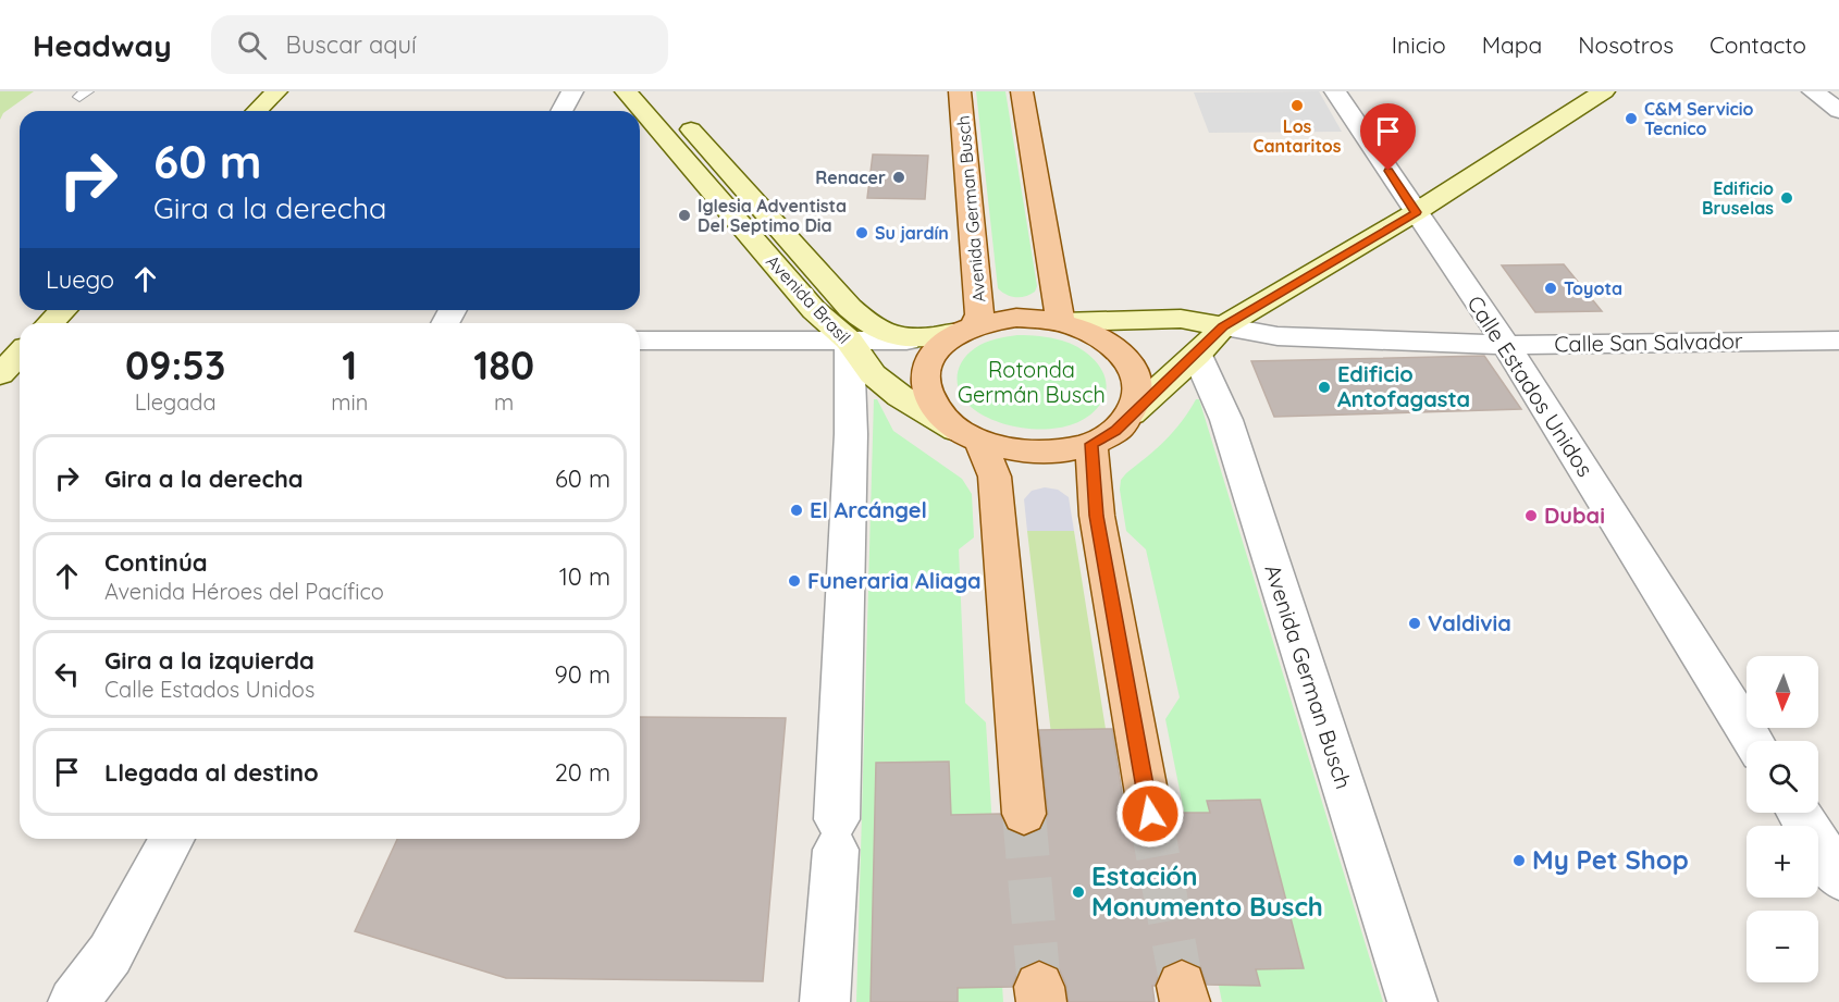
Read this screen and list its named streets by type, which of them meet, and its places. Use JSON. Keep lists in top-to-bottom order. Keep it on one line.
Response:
{"streets":{"main road":["Avenida German Busch","Avenida Brasil"],"street":["Calle San Salvador","Calle Estados Unidos"]},"crossings":[["Avenida German Busch","Avenida Brasil"],["Avenida German Busch","Calle San Salvador"],["Calle San Salvador","Calle Estados Unidos"]],"parks":["Rotonda Germán Busch"],"places":["Los Cantaritos","C&M Servicio Tecnico","Renacer","Edificio Bruselas","Iglesia Adventista Del Septimo Dia","Su jardín","Toyota","Edificio Antofagasta","El Arcángel","Dubai","Funeraria Aliaga","Valdivia","My Pet Shop","Estación Monumento Busch"],"north":"bottom","page":{"header":"Headway","search":"Buscar aquí","nav":["Inicio","Mapa","Nosotros","Contacto"],"turn":["60 m","Gira a la derecha"],"then":"Luego","eta":["09:53","Llegada","1","min","180","m"],"list":[{"name":"Gira a la derecha","value":"60 m"},{"name":"Continúa","note":"Avenida Héroes del Pacífico","value":"10 m"},{"name":"Gira a la izquierda","note":"Calle Estados Unidos","value":"90 m"},{"name":"Llegada al destino","value":"20 m"}],"map_buttons":["+","−"]}}
